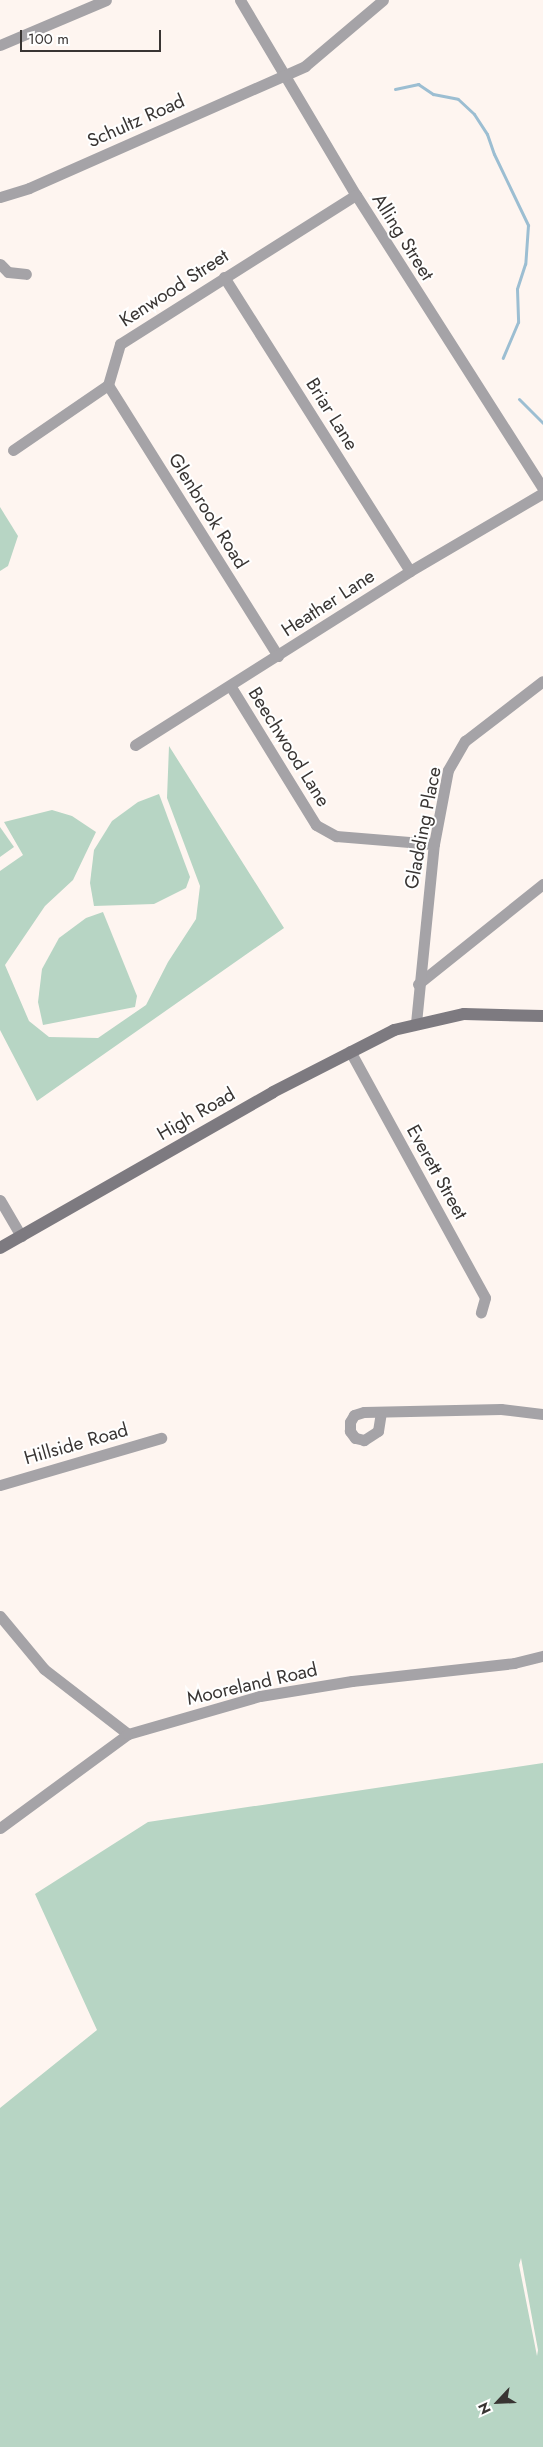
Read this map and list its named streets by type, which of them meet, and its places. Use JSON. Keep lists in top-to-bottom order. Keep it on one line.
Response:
{"streets":{"main road":["High Road"],"street":["Schultz Road","Alling Street","Kenwood Street","Briar Lane","Glenbrook Road","Heather Lane","Beechwood Lane","Gladding Place","Everett Street","Hillside Road","Mooreland Road"]},"crossings":[["Schultz Road","Alling Street"],["Alling Street","Kenwood Street"],["Kenwood Street","Briar Lane"],["Kenwood Street","Glenbrook Road"],["Briar Lane","Heather Lane"],["Glenbrook Road","Heather Lane"],["Heather Lane","Beechwood Lane"],["Beechwood Lane","Gladding Place"],["Gladding Place","High Road"],["High Road","Everett Street"]],"scale_bar":"100 m","north":"bottom left"}
